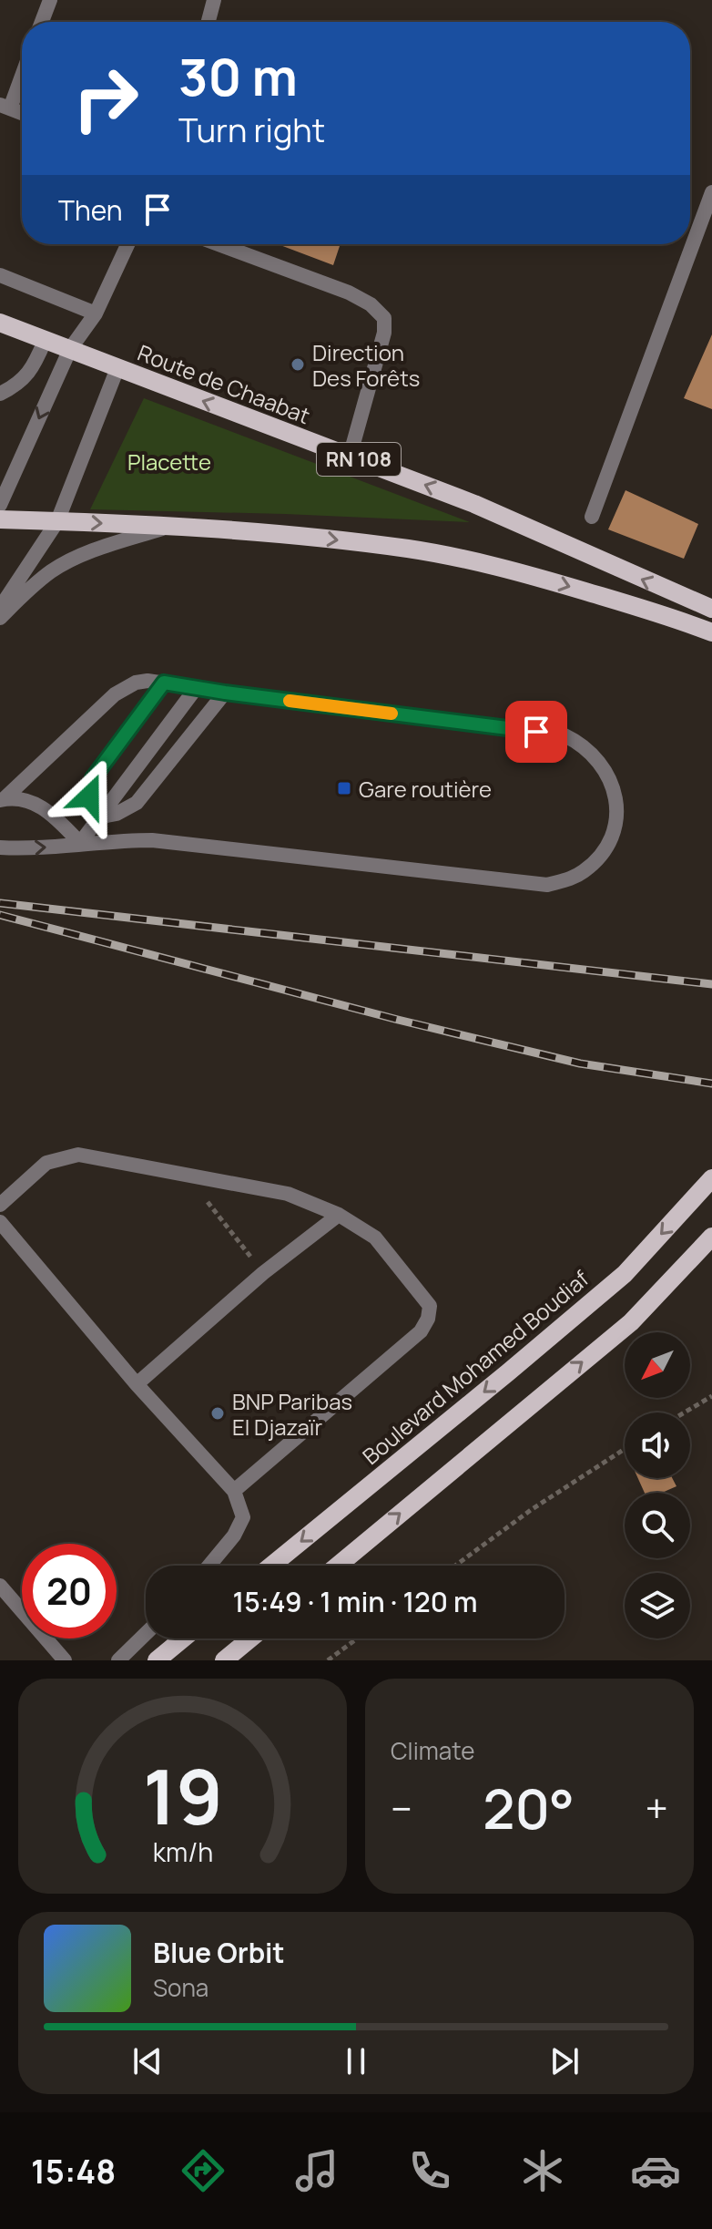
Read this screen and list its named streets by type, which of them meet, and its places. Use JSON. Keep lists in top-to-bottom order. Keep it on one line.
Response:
{"streets":{"main road":["Route de Chaabat","RN 108","Boulevard Mohamed Boudiaf"]},"parks":["Placette"],"places":{"other":["Direction Des Forêts","BNP Paribas El Djazaïr"],"transit":["Gare routière"]},"north":"bottom left","page":{"turn":["30 m","Turn right"],"then":"Then","limit":"20","trip":"15:49 · 1 min · 120 m","tile":"Climate","heat":["−","20°","+"],"song":["Blue Orbit","Sona"],"tabs":"15:48","gauge":["19","km/h"]}}
